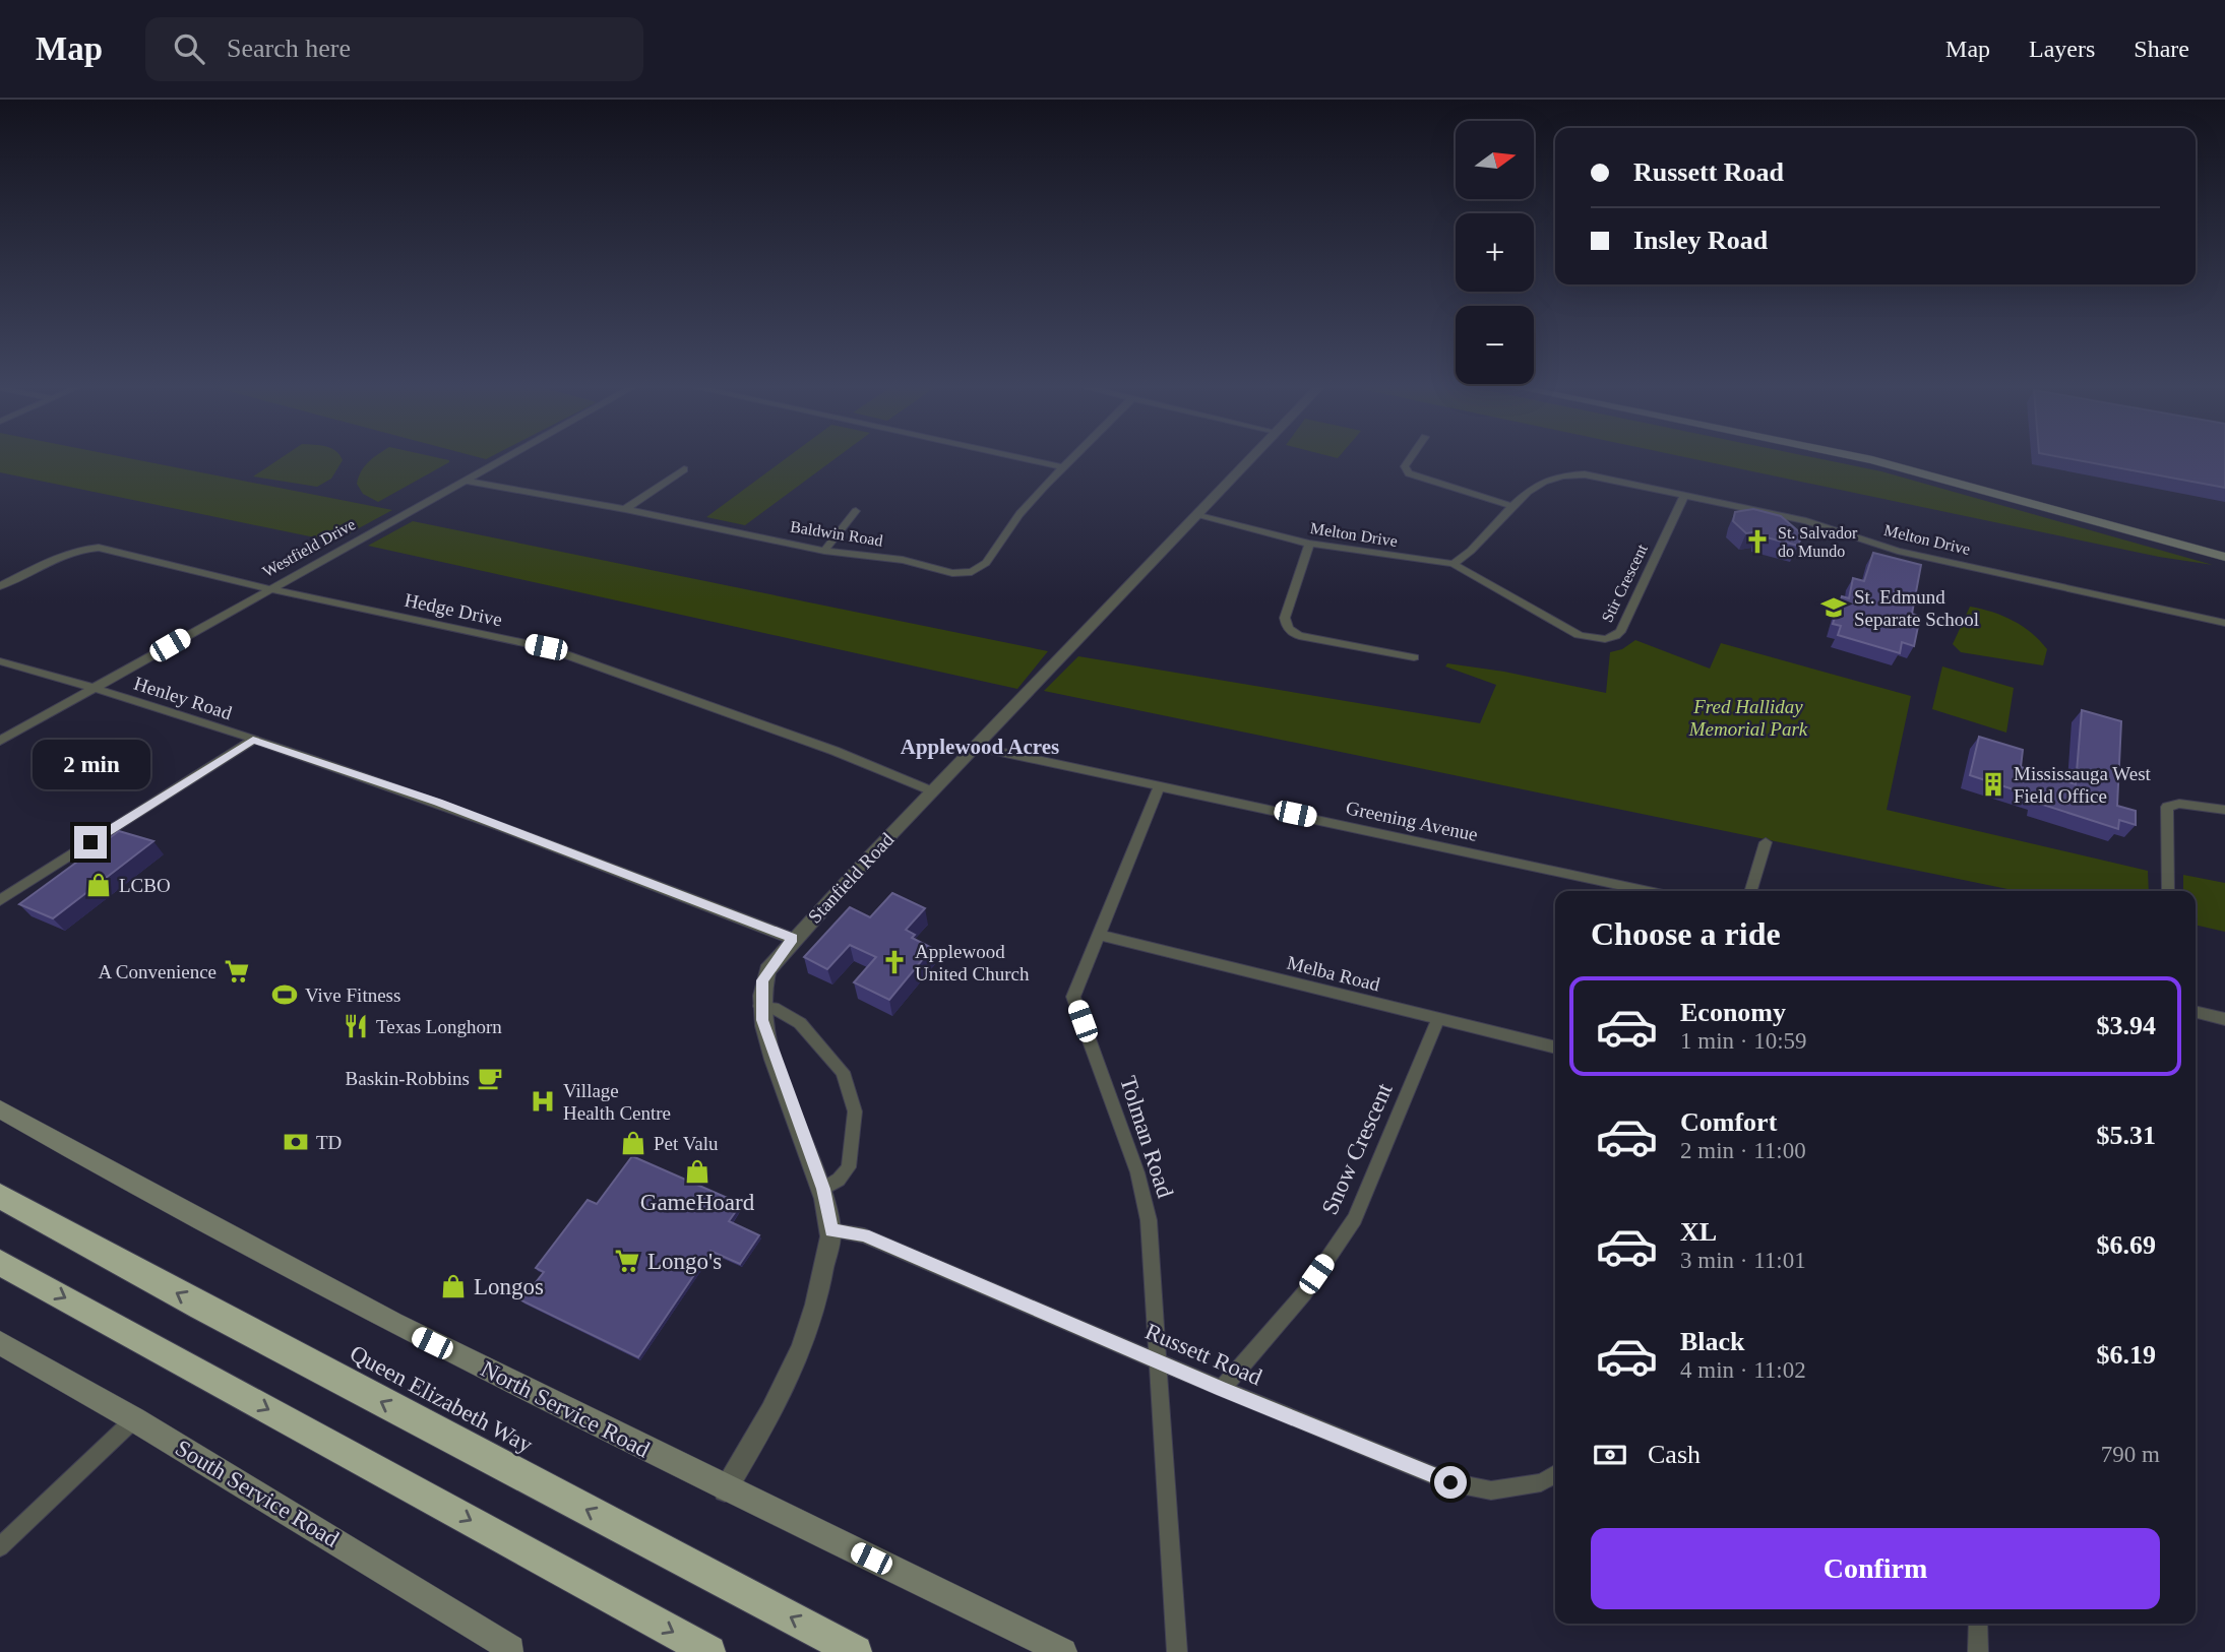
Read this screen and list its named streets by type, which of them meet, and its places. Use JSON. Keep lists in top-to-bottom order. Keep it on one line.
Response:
{"streets":{"highway":["Queen Elizabeth Way"],"main road":["North Service Road","South Service Road"],"street":["Baldwin Road","Melton Drive","Westfield Drive","Stir Crescent","Hedge Drive","Henley Road","Greening Avenue","Stanfield Road","Melba Road","Tolman Road","Snow Crescent","Russett Road"]},"crossings":[["Baldwin Road","Westfield Drive"],["Melton Drive","Stir Crescent"],["Melton Drive","Stanfield Road"],["Westfield Drive","Hedge Drive"],["Westfield Drive","Henley Road"],["Hedge Drive","Stanfield Road"],["Henley Road","Stanfield Road"],["Greening Avenue","Stanfield Road"],["Greening Avenue","Tolman Road"],["Stanfield Road","Russett Road"],["Stanfield Road","North Service Road"],["Melba Road","Tolman Road"],["Melba Road","Snow Crescent"],["Tolman Road","Russett Road"],["Snow Crescent","Russett Road"]],"districts":["Applewood Acres"],"parks":["Fred Halliday Memorial Park"],"places":{"church":["St. Salvador do Mundo","Applewood United Church"],"school or university":["St. Edmund Separate School"],"building":["Mississauga West Field Office"],"shop":["LCBO","Pet Valu","GameHoard","Longos"],"supermarket":["A Convenience","Longo's"],"sports":["Vive Fitness"],"restaurant":["Texas Longhorn"],"cafe":["Baskin-Robbins"],"hospital":["Village Health Centre"],"bank":["TD"]},"north":"right","page":{"header":"Map","search":"Search here","nav":["Map","Layers","Share"],"map_buttons":["+","−"],"banner":["Russett Road","Insley Road"],"bubble":"2 min","heading":"Choose a ride","list":[{"name":"Economy","note":"1 min · 10:59","value":"$3.94"},{"name":"Comfort","note":"2 min · 11:00","value":"$5.31"},{"name":"XL","note":"3 min · 11:01","value":"$6.69"},{"name":"Black","note":"4 min · 11:02","value":"$6.19"}],"pay":["Cash","790 m"],"buttons":"Confirm"}}
